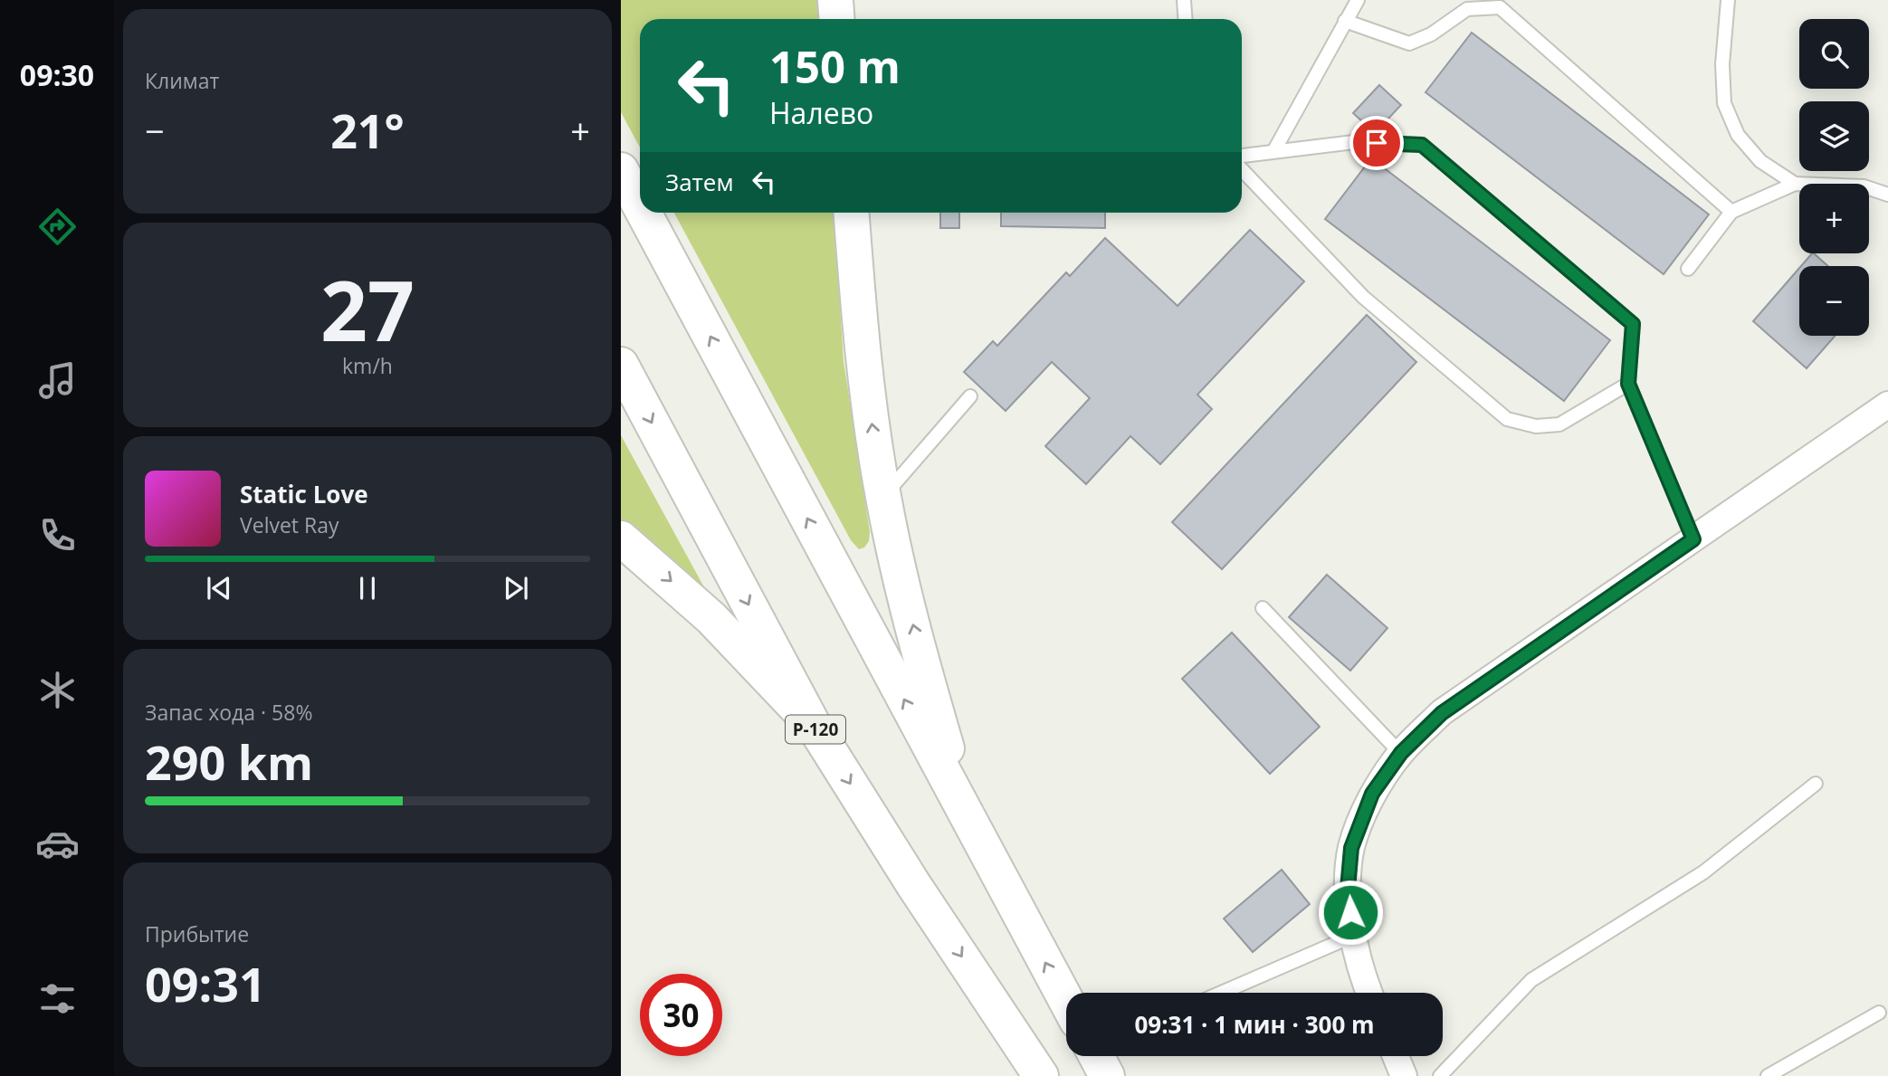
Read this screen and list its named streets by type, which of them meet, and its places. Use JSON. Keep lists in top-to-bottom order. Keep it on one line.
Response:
{"streets":{"main road":["Р-120"]},"page":{"tabs":"09:30","tile":["Климат",["27","km/h"],["Запас хода · 58%","290 km"],["Прибытие","09:31"]],"map_buttons":["+","−"],"turn":["150 m","Налево"],"heat":["−","21°","+"],"then":"Затем","song":["Static Love","Velvet Ray"],"limit":"30","trip":"09:31 · 1 мин · 300 m"}}
